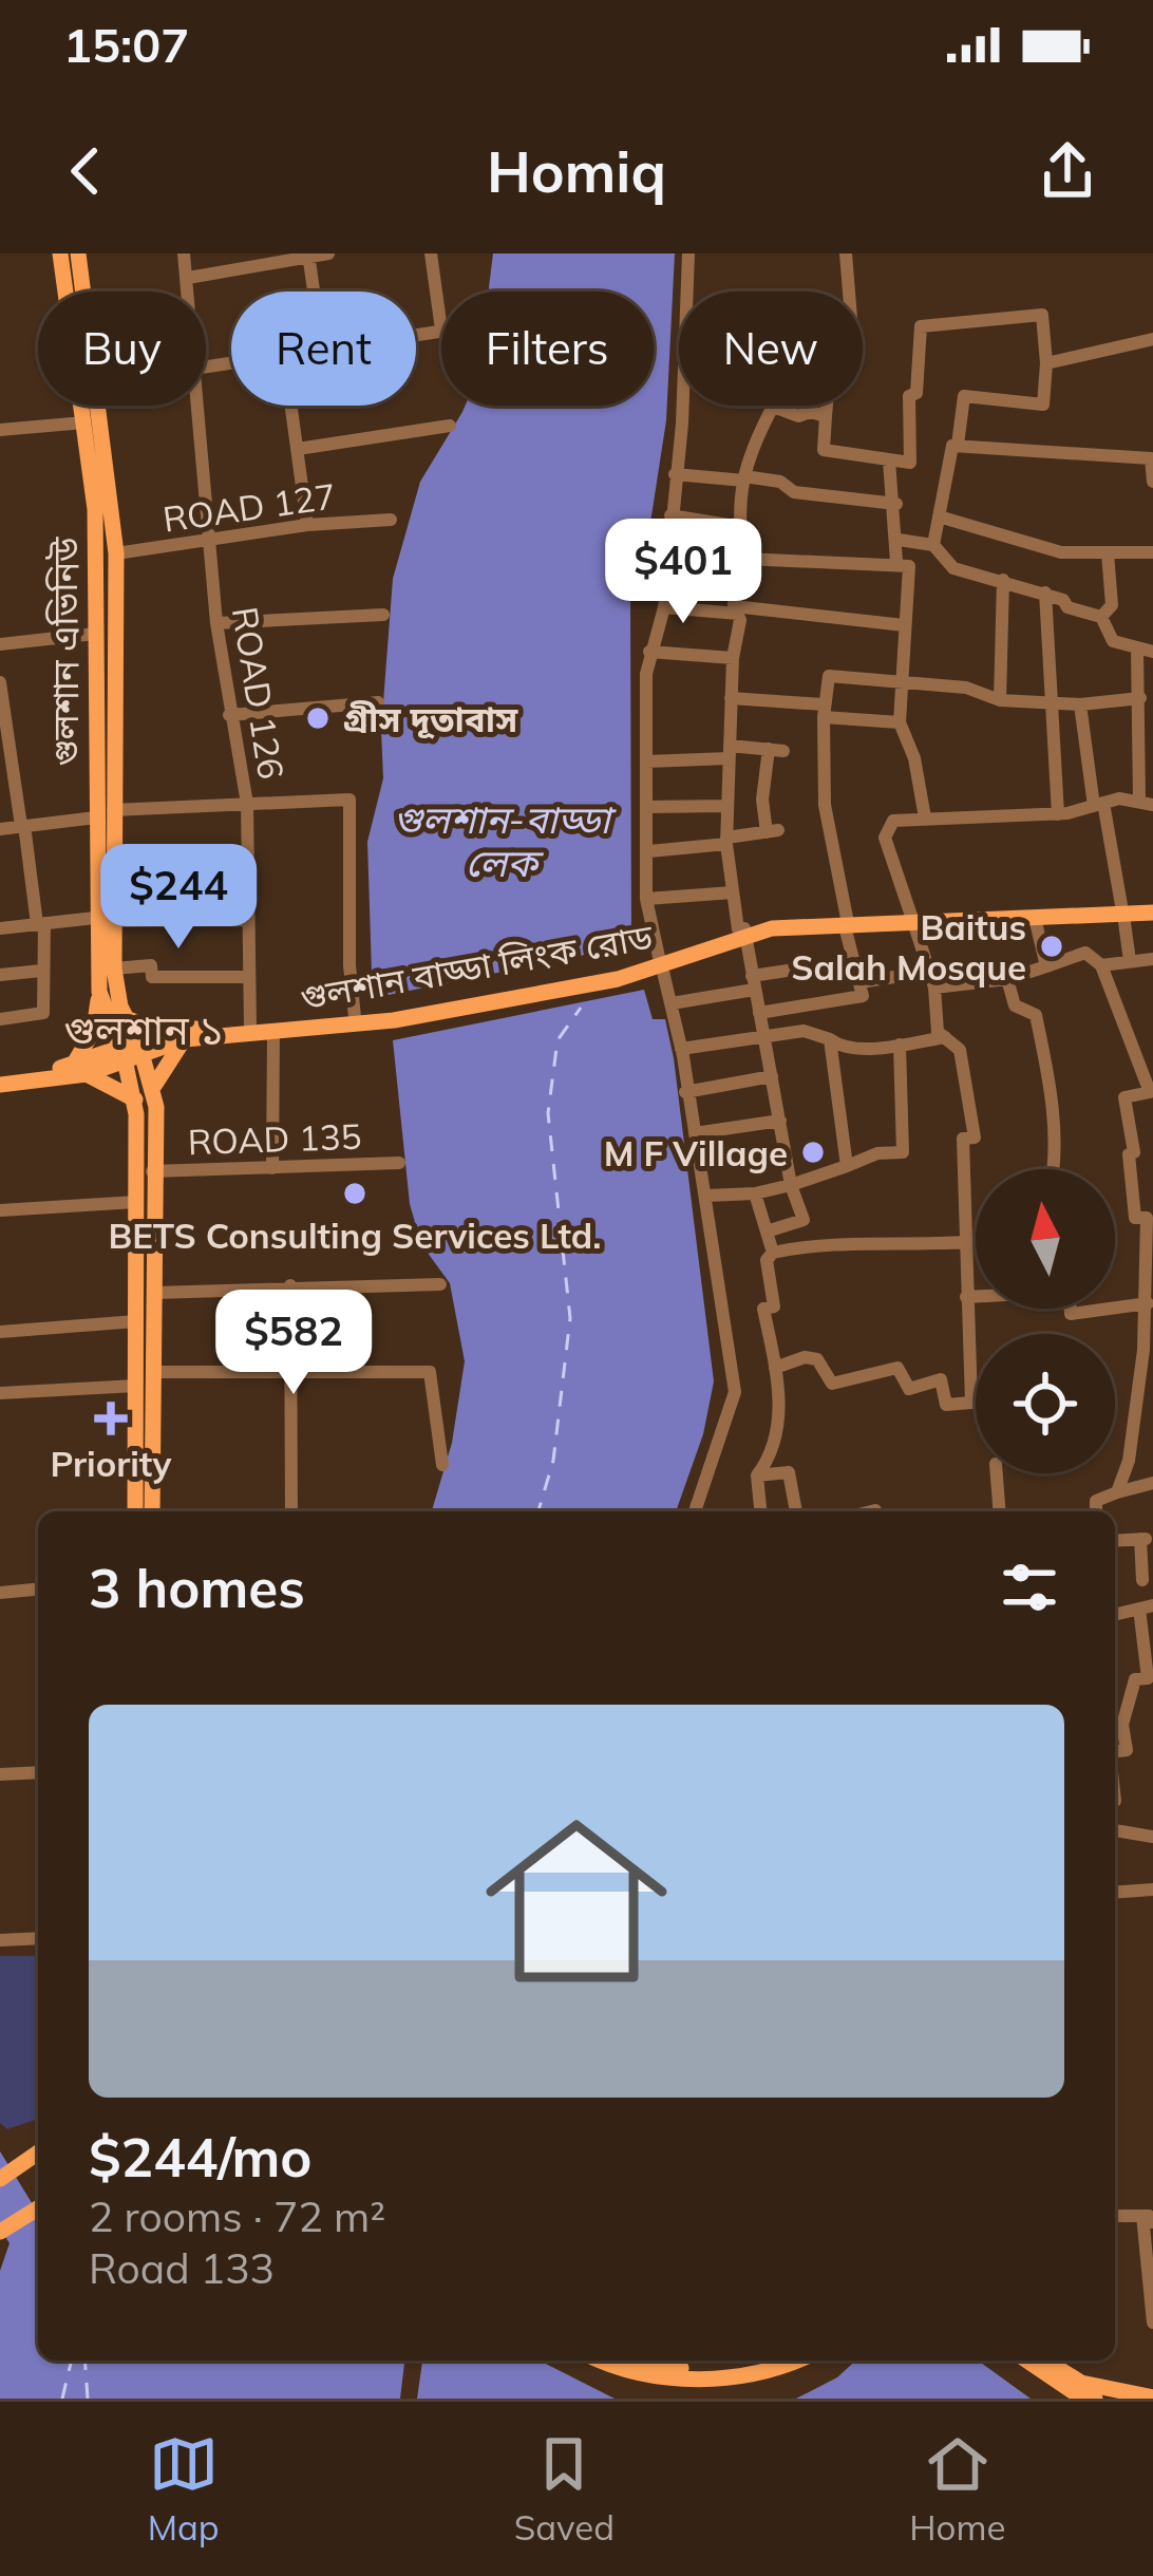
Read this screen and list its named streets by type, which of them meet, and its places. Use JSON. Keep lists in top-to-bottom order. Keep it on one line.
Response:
{"streets":{"main road":["গুলশান এভিনিউ","গুলশান বাড্ডা লিংক রোড"],"street":["ROAD 127","ROAD 126","ROAD 135"]},"crossings":[["ROAD 127","গুলশান এভিনিউ"],["ROAD 127","ROAD 126"],["ROAD 126","গুলশান বাড্ডা লিংক রোড"]],"districts":["গুলশান ১"],"water":["গুলশান-বাড্ডা লেক"],"places":{"other":["গ্রীস দূতাবাস","Baitus Salah Mosque","M F Village","BETS Consulting Services Ltd."],"health":["Priority"]},"north":"top","page":{"status":"15:07","header":"Homiq","chip":["Buy","Rent","Filters","New"],"price":["$401","$244","$582"],"heading":"3 homes","list":[{"name":"$244/mo","note":"2 rooms · 72 m² · Road 133"}],"tabs":["Map","Saved","Home"]}}
